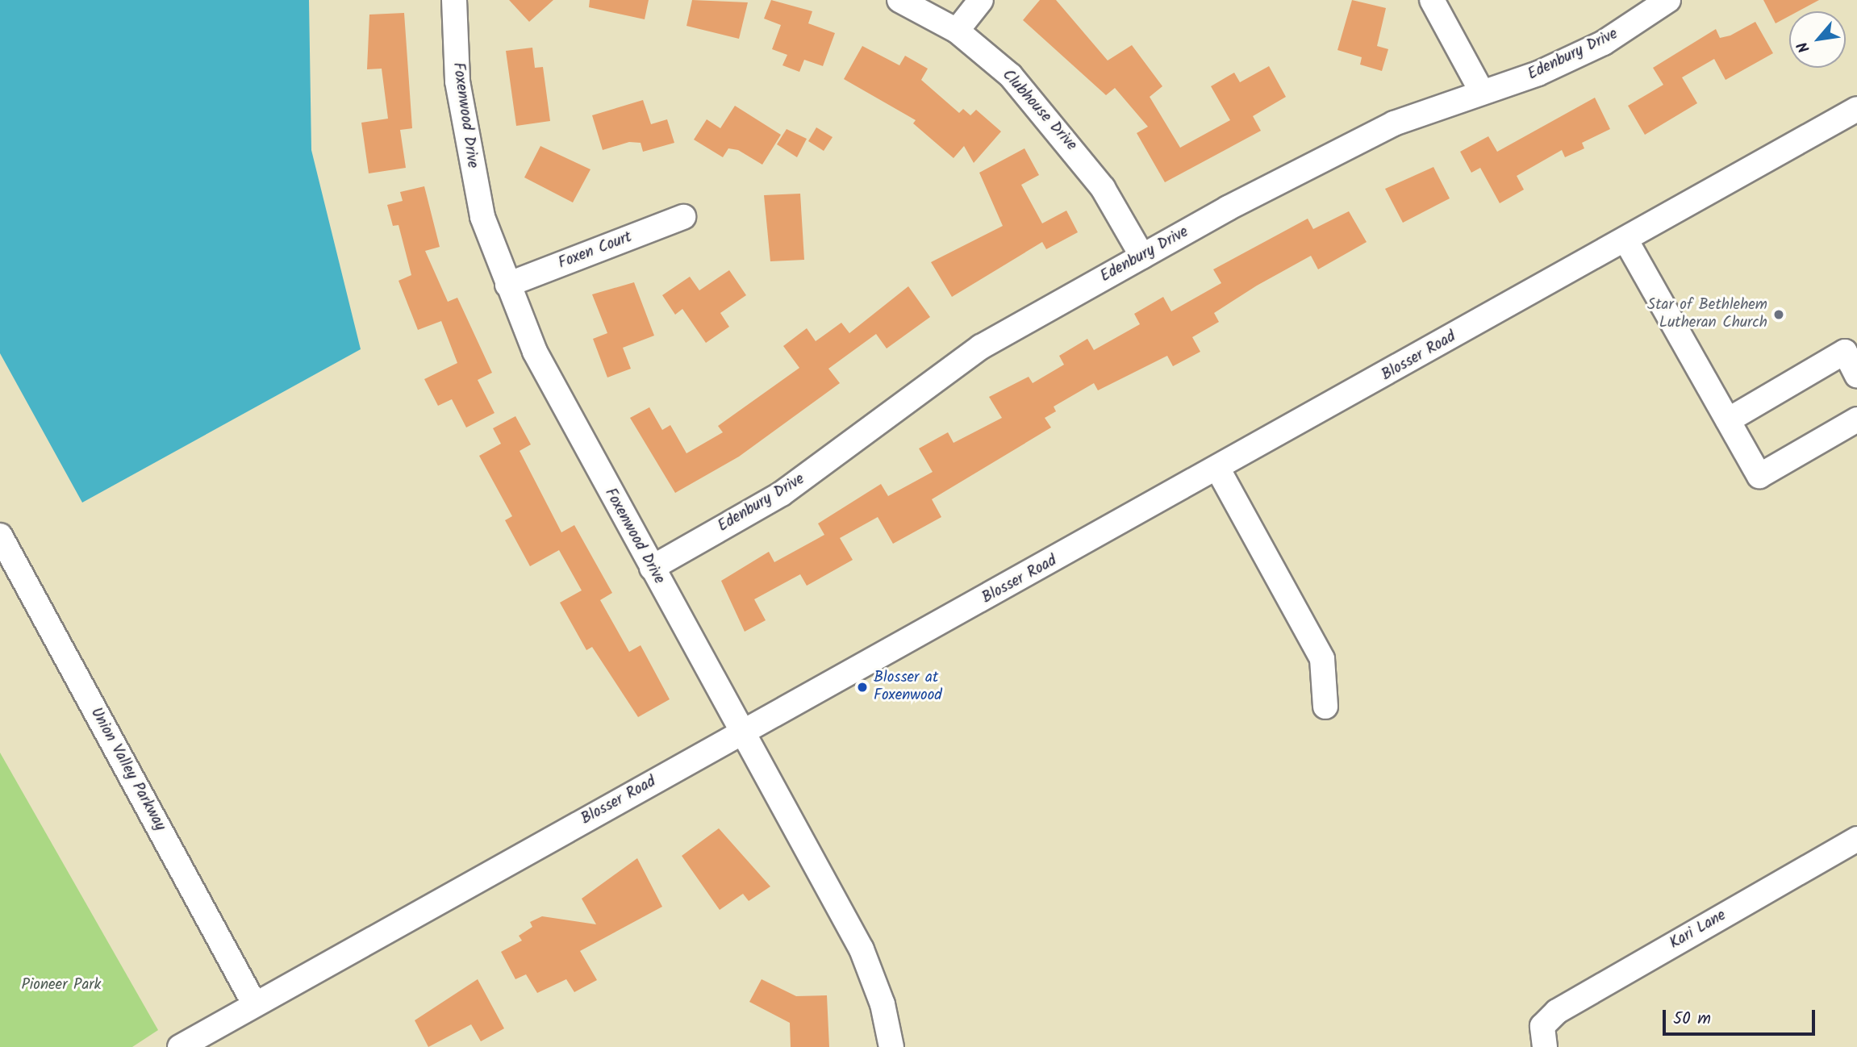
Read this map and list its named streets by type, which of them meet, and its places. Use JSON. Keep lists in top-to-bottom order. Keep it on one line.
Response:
{"streets":{"street":["Edenbury Drive","Clubhouse Drive","Foxenwood Drive","Foxen Court","Blosser Road","Union Valley Parkway","Kari Lane"]},"crossings":[["Edenbury Drive","Clubhouse Drive"],["Edenbury Drive","Foxenwood Drive"],["Foxenwood Drive","Foxen Court"],["Foxenwood Drive","Blosser Road"],["Blosser Road","Union Valley Parkway"]],"parks":["Pioneer Park"],"places":["Star of Bethlehem Lutheran Church","Blosser at Foxenwood"],"scale_bar":"50 m","north":"bottom left"}
